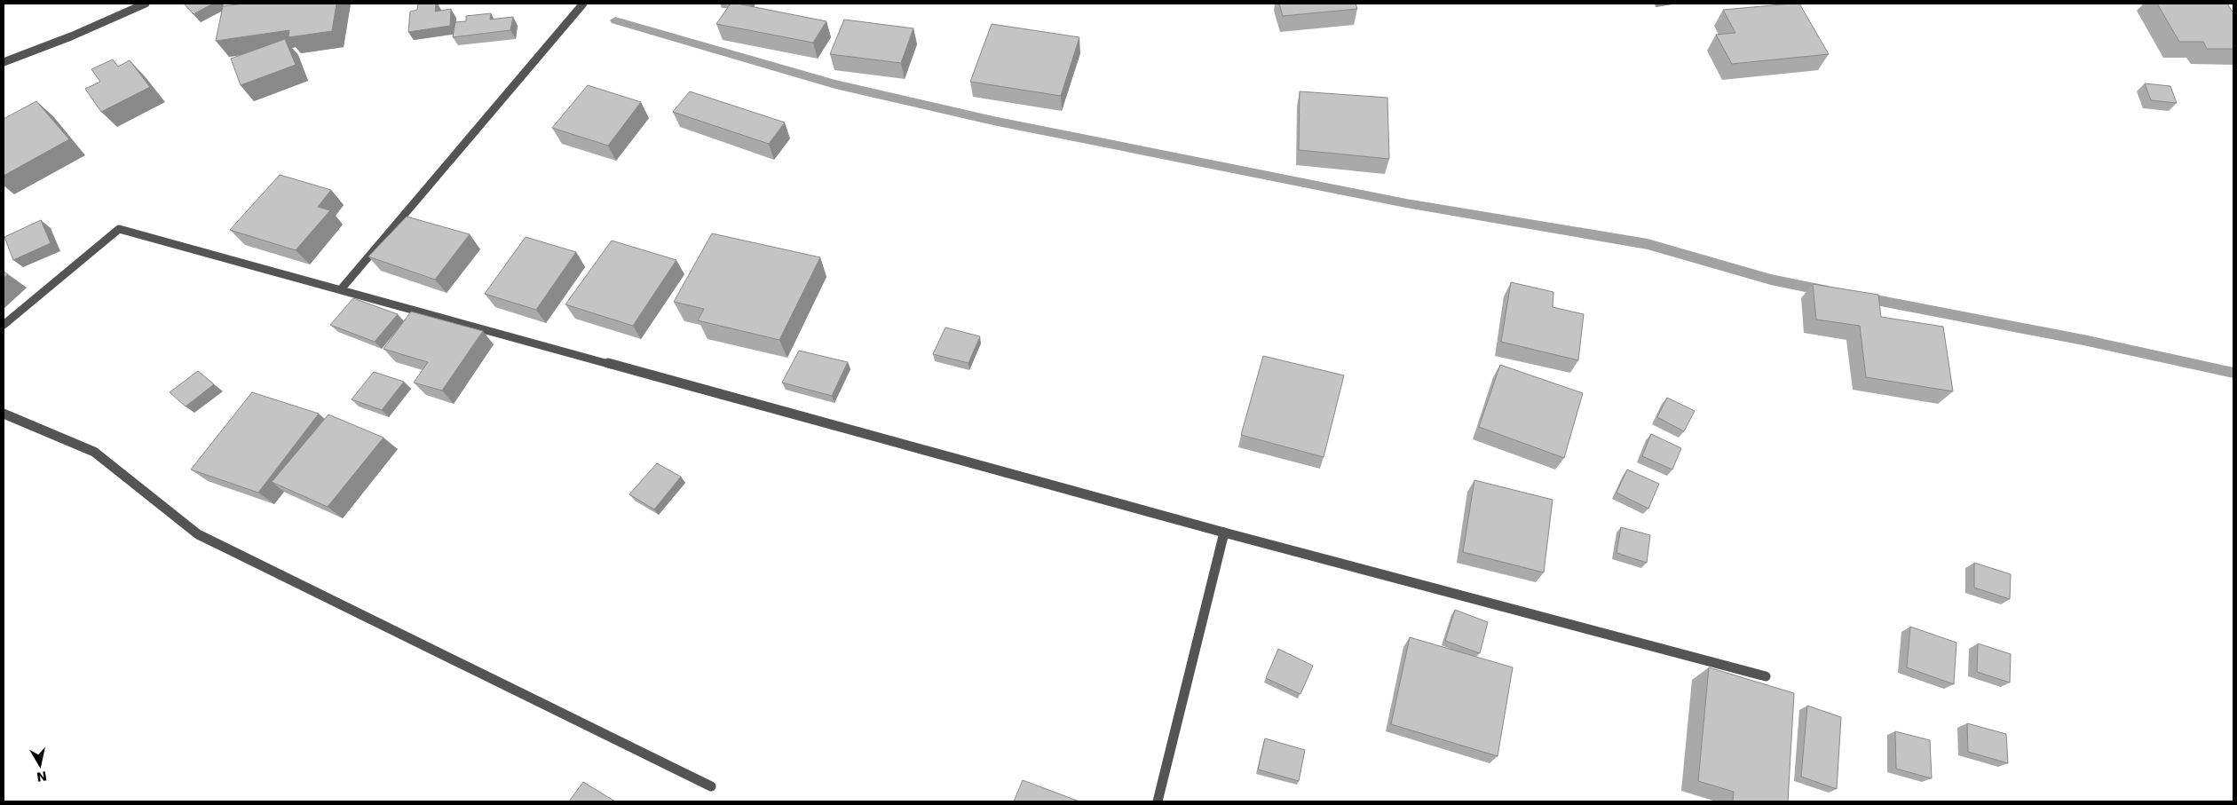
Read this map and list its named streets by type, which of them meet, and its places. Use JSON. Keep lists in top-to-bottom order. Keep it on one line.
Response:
{"north":"bottom"}
